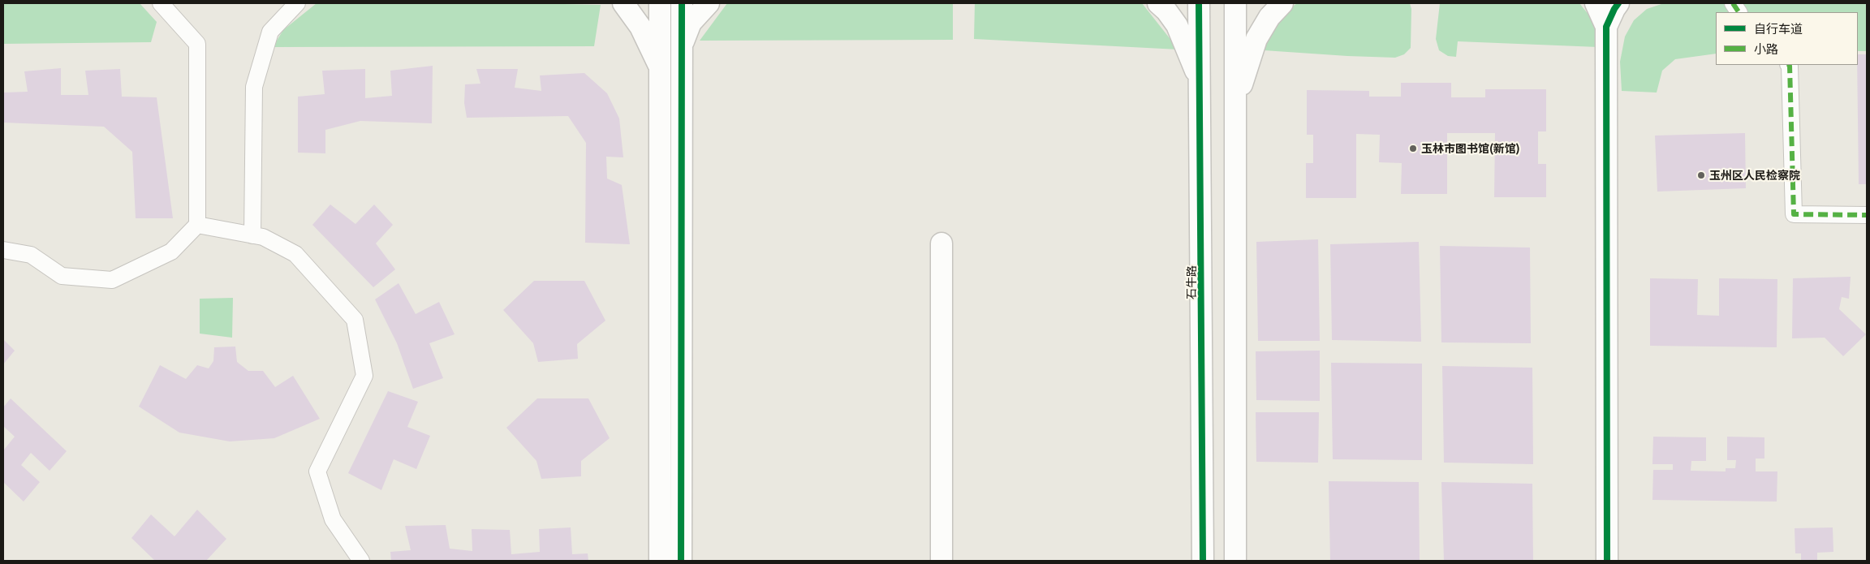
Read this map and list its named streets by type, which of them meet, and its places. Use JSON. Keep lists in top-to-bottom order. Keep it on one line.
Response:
{"streets":{"street":["石牛路"]},"places":["玉林市图书馆(新馆)","玉州区人民检察院"],"legend":["自行车道","小路"]}
